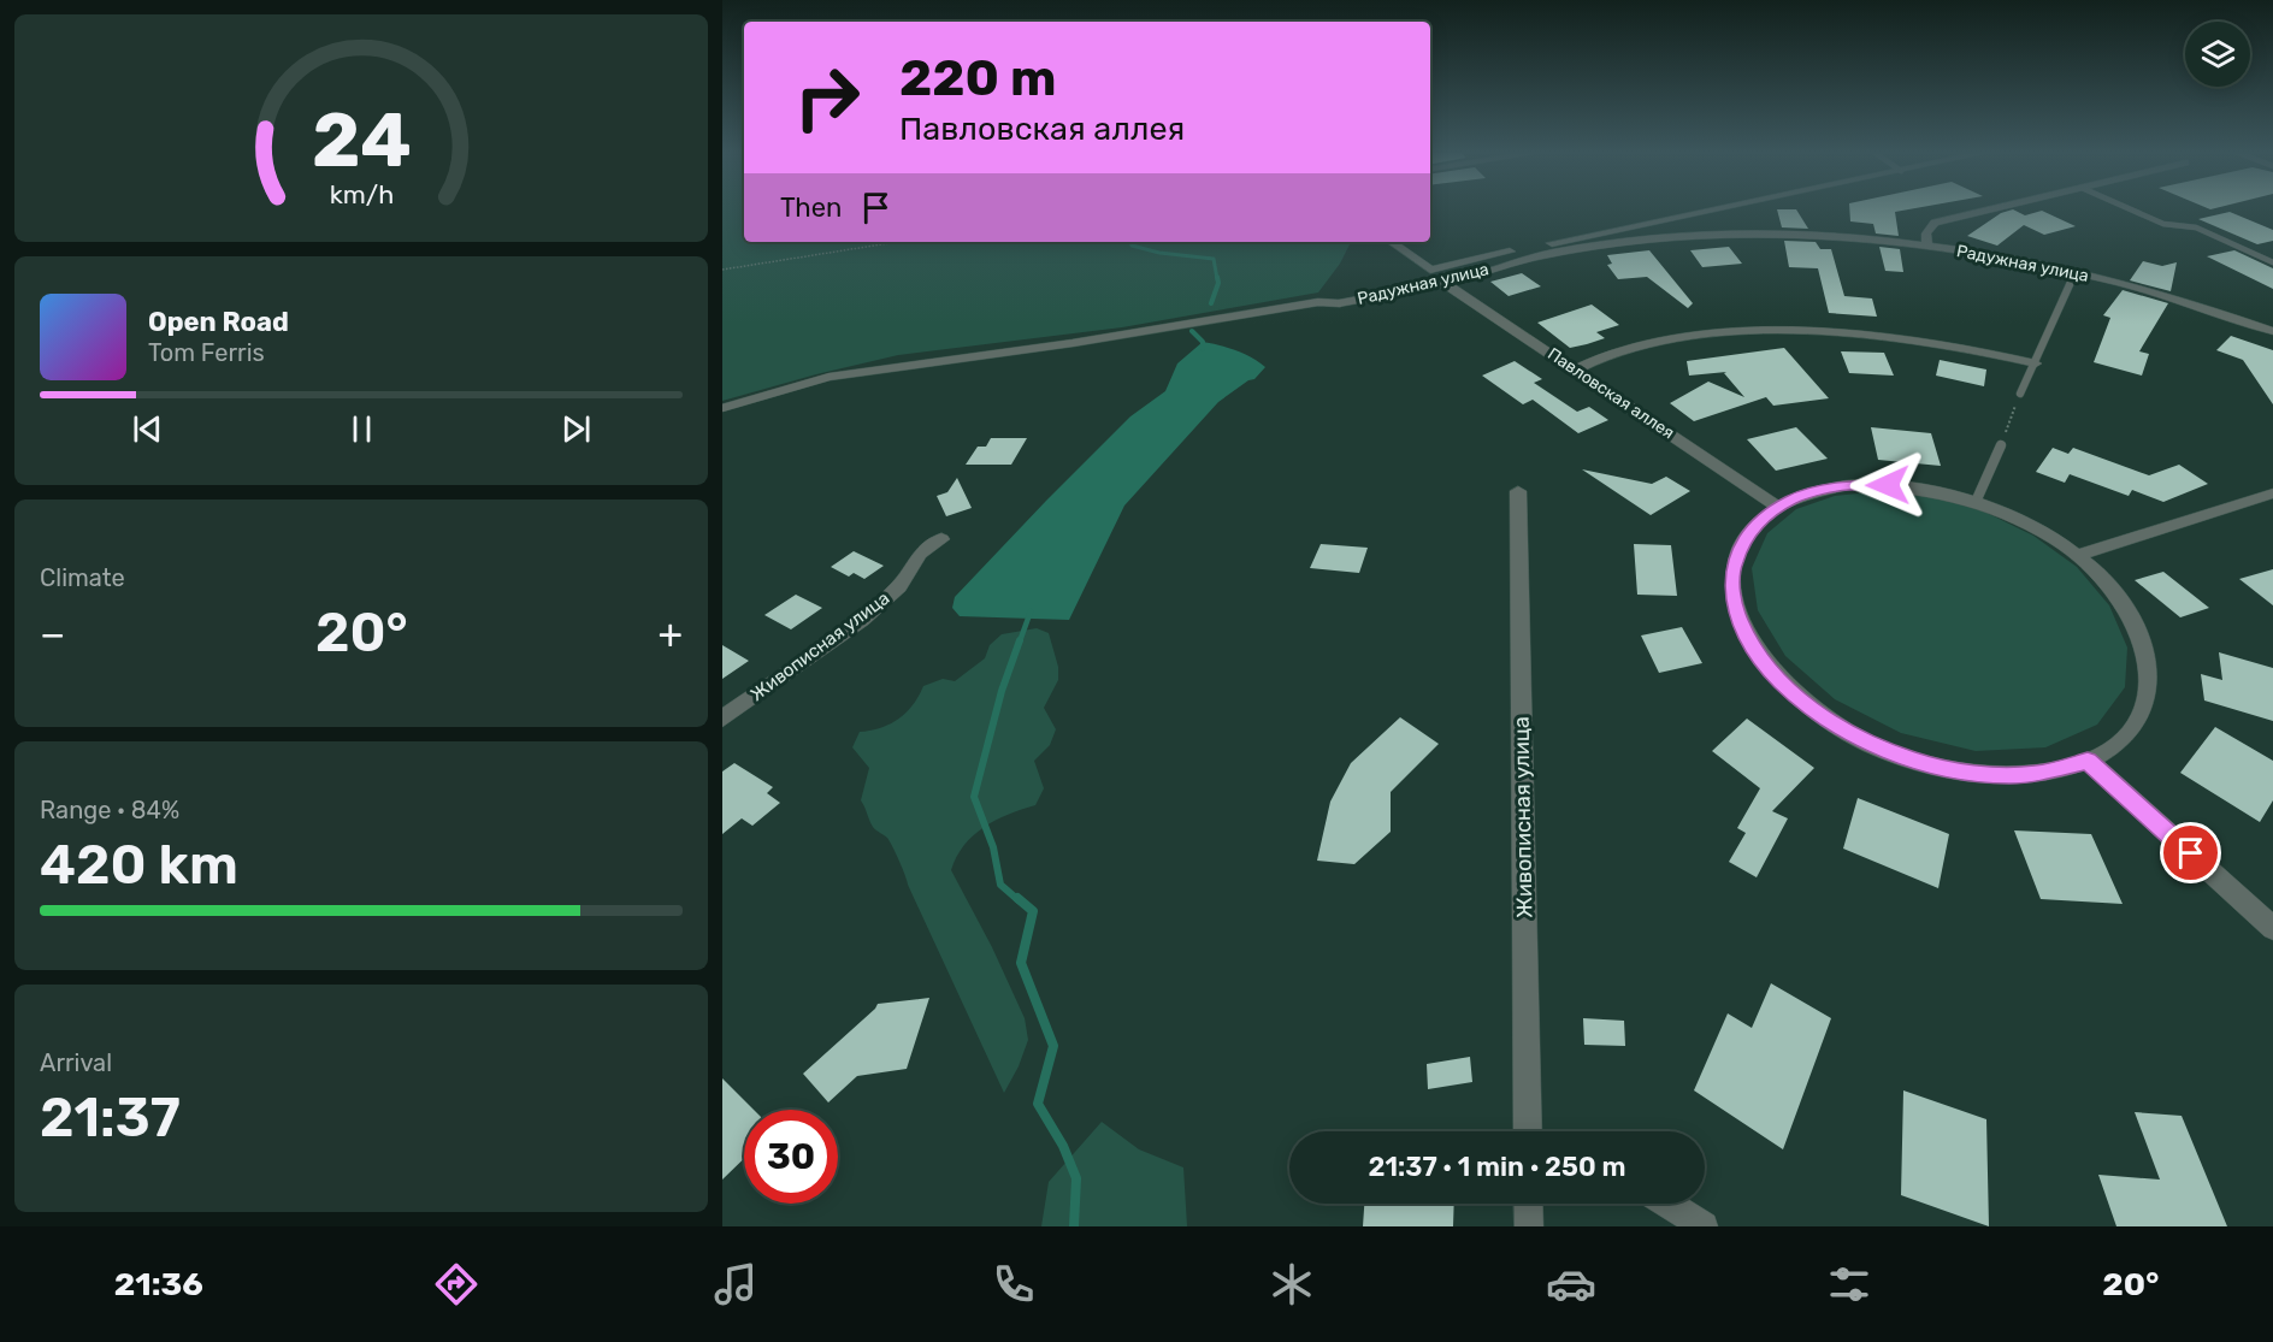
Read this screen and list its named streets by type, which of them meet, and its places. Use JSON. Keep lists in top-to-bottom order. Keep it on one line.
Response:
{"streets":{"street":["Радужная улица","Павловская аллея","Живописная улица"]},"crossings":[["Радужная улица","Павловская аллея"]],"page":{"turn":["220 m","Павловская аллея"],"then":"Then","song":["Open Road","Tom Ferris"],"tile":["Climate",["Range · 84%","420 km"],["Arrival","21:37"]],"heat":["−","20°","+"],"limit":"30","trip":"21:37 · 1 min · 250 m","tabs":["21:36","20°"],"gauge":["24","km/h"]}}
